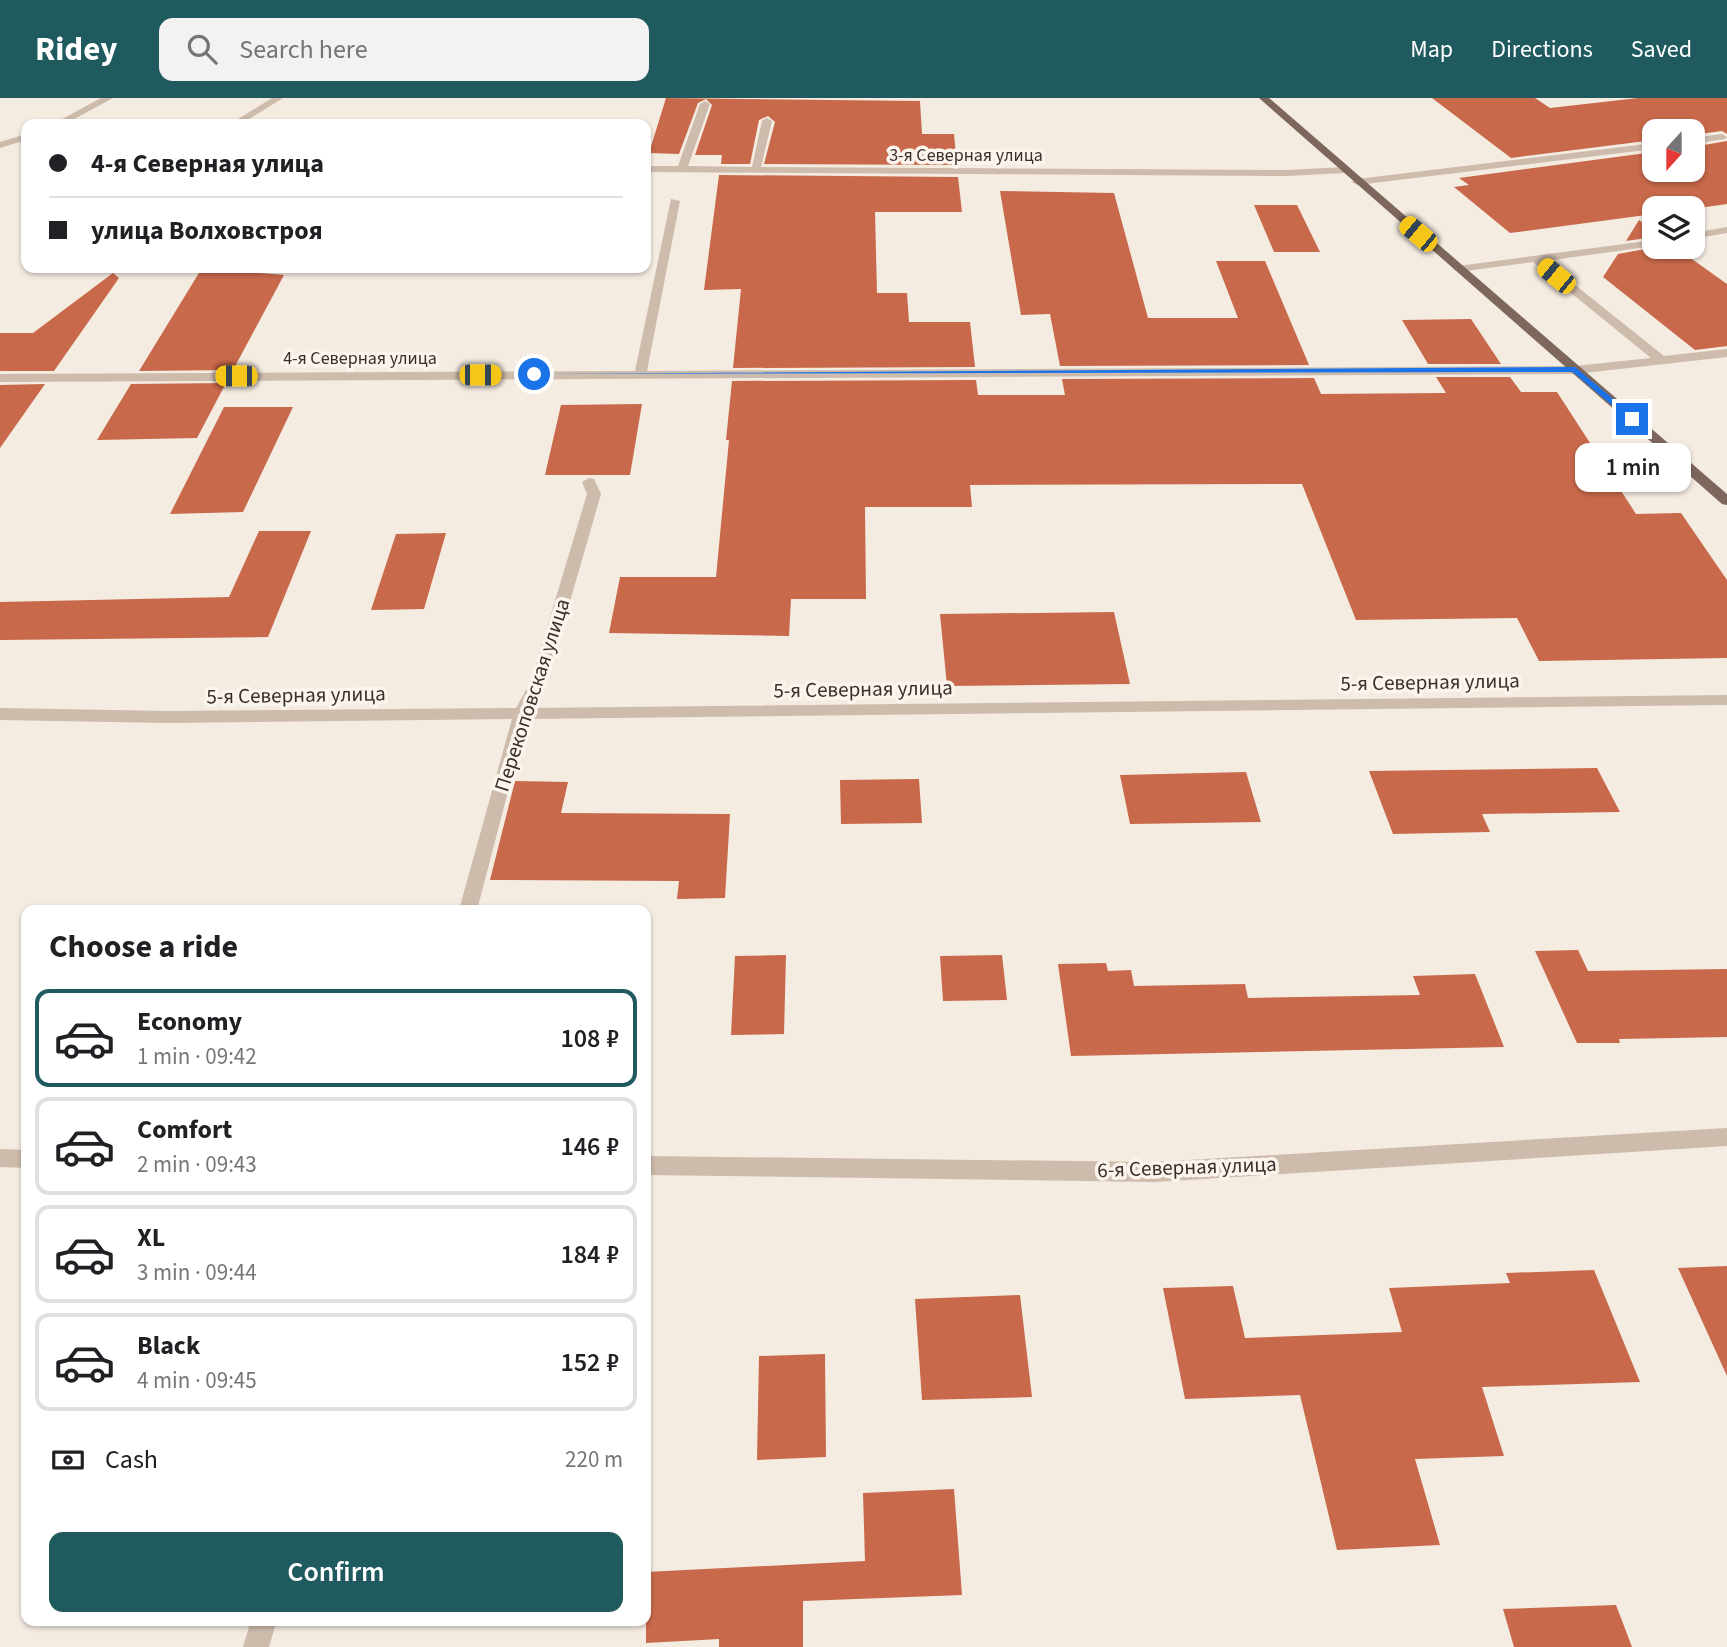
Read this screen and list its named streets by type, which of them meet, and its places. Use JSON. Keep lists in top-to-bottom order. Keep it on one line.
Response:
{"streets":{"street":["3-я Северная улица","4-я Северная улица","5-я Северная улица","Перекоповская улица","6-я Северная улица"]},"crossings":[["5-я Северная улица","Перекоповская улица"]],"north":"bottom","page":{"header":"Ridey","search":"Search here","nav":["Map","Directions","Saved"],"banner":["4-я Северная улица","улица Волховстроя"],"bubble":"1 min","heading":"Choose a ride","list":[{"name":"Economy","note":"1 min · 09:42","value":"108 ₽"},{"name":"Comfort","note":"2 min · 09:43","value":"146 ₽"},{"name":"XL","note":"3 min · 09:44","value":"184 ₽"},{"name":"Black","note":"4 min · 09:45","value":"152 ₽"}],"pay":["Cash","220 m"],"buttons":"Confirm"}}
